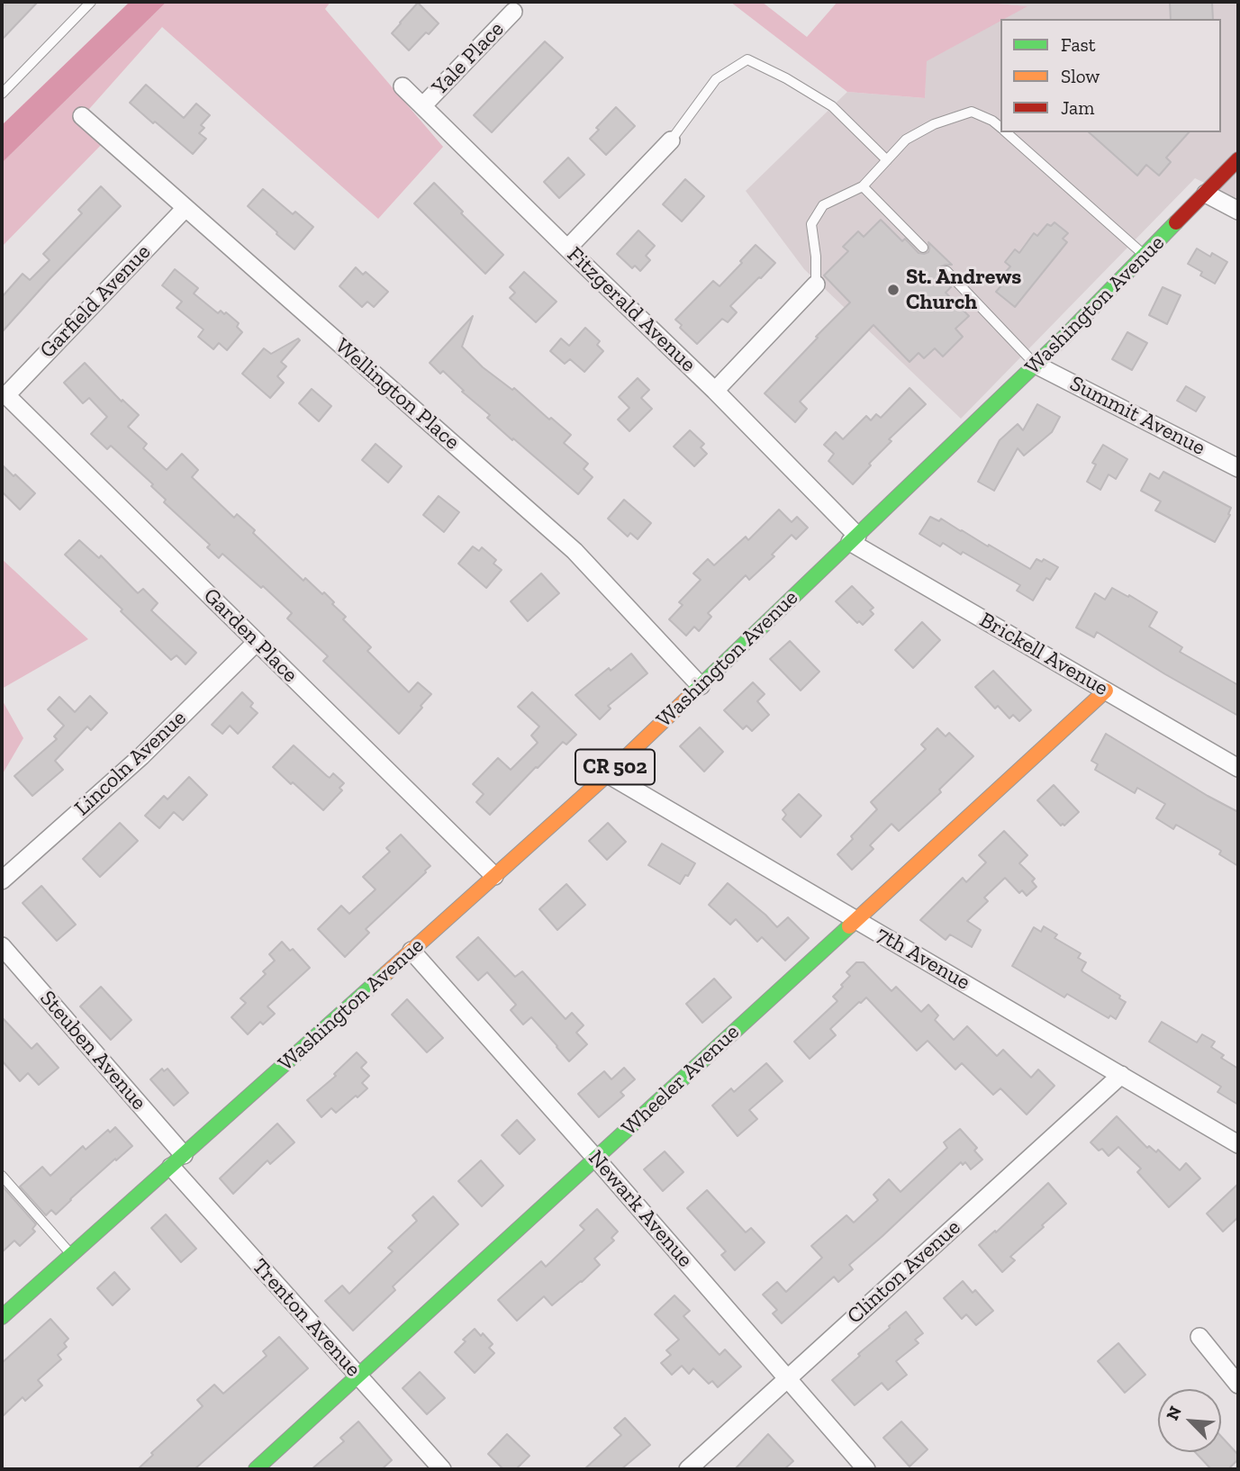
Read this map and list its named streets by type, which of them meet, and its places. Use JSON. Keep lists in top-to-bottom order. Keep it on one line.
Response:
{"streets":{"main road":["Washington Avenue","CR 502","Wheeler Avenue"],"street":["Yale Place","Garfield Avenue","Fitzgerald Avenue","Wellington Place","Summit Avenue","Garden Place","Brickell Avenue","Lincoln Avenue","7th Avenue","Steuben Avenue","Newark Avenue","Clinton Avenue","Trenton Avenue"]},"crossings":[["Yale Place","Fitzgerald Avenue"],["Garfield Avenue","Wellington Place"],["Garfield Avenue","Garden Place"],["Washington Avenue","Fitzgerald Avenue"],["Washington Avenue","Wellington Place"],["Washington Avenue","Summit Avenue"],["Washington Avenue","Garden Place"],["Washington Avenue","Brickell Avenue"],["Washington Avenue","7th Avenue"],["Washington Avenue","Steuben Avenue"],["Washington Avenue","Newark Avenue"],["Washington Avenue","Trenton Avenue"],["Fitzgerald Avenue","Brickell Avenue"],["Garden Place","Lincoln Avenue"],["Brickell Avenue","Wheeler Avenue"],["7th Avenue","Wheeler Avenue"],["7th Avenue","Clinton Avenue"],["Steuben Avenue","Trenton Avenue"],["Wheeler Avenue","Newark Avenue"],["Wheeler Avenue","Trenton Avenue"],["Newark Avenue","Clinton Avenue"]],"places":["St. Andrews Church"],"legend":["Fast","Slow","Jam"],"north":"top left"}
